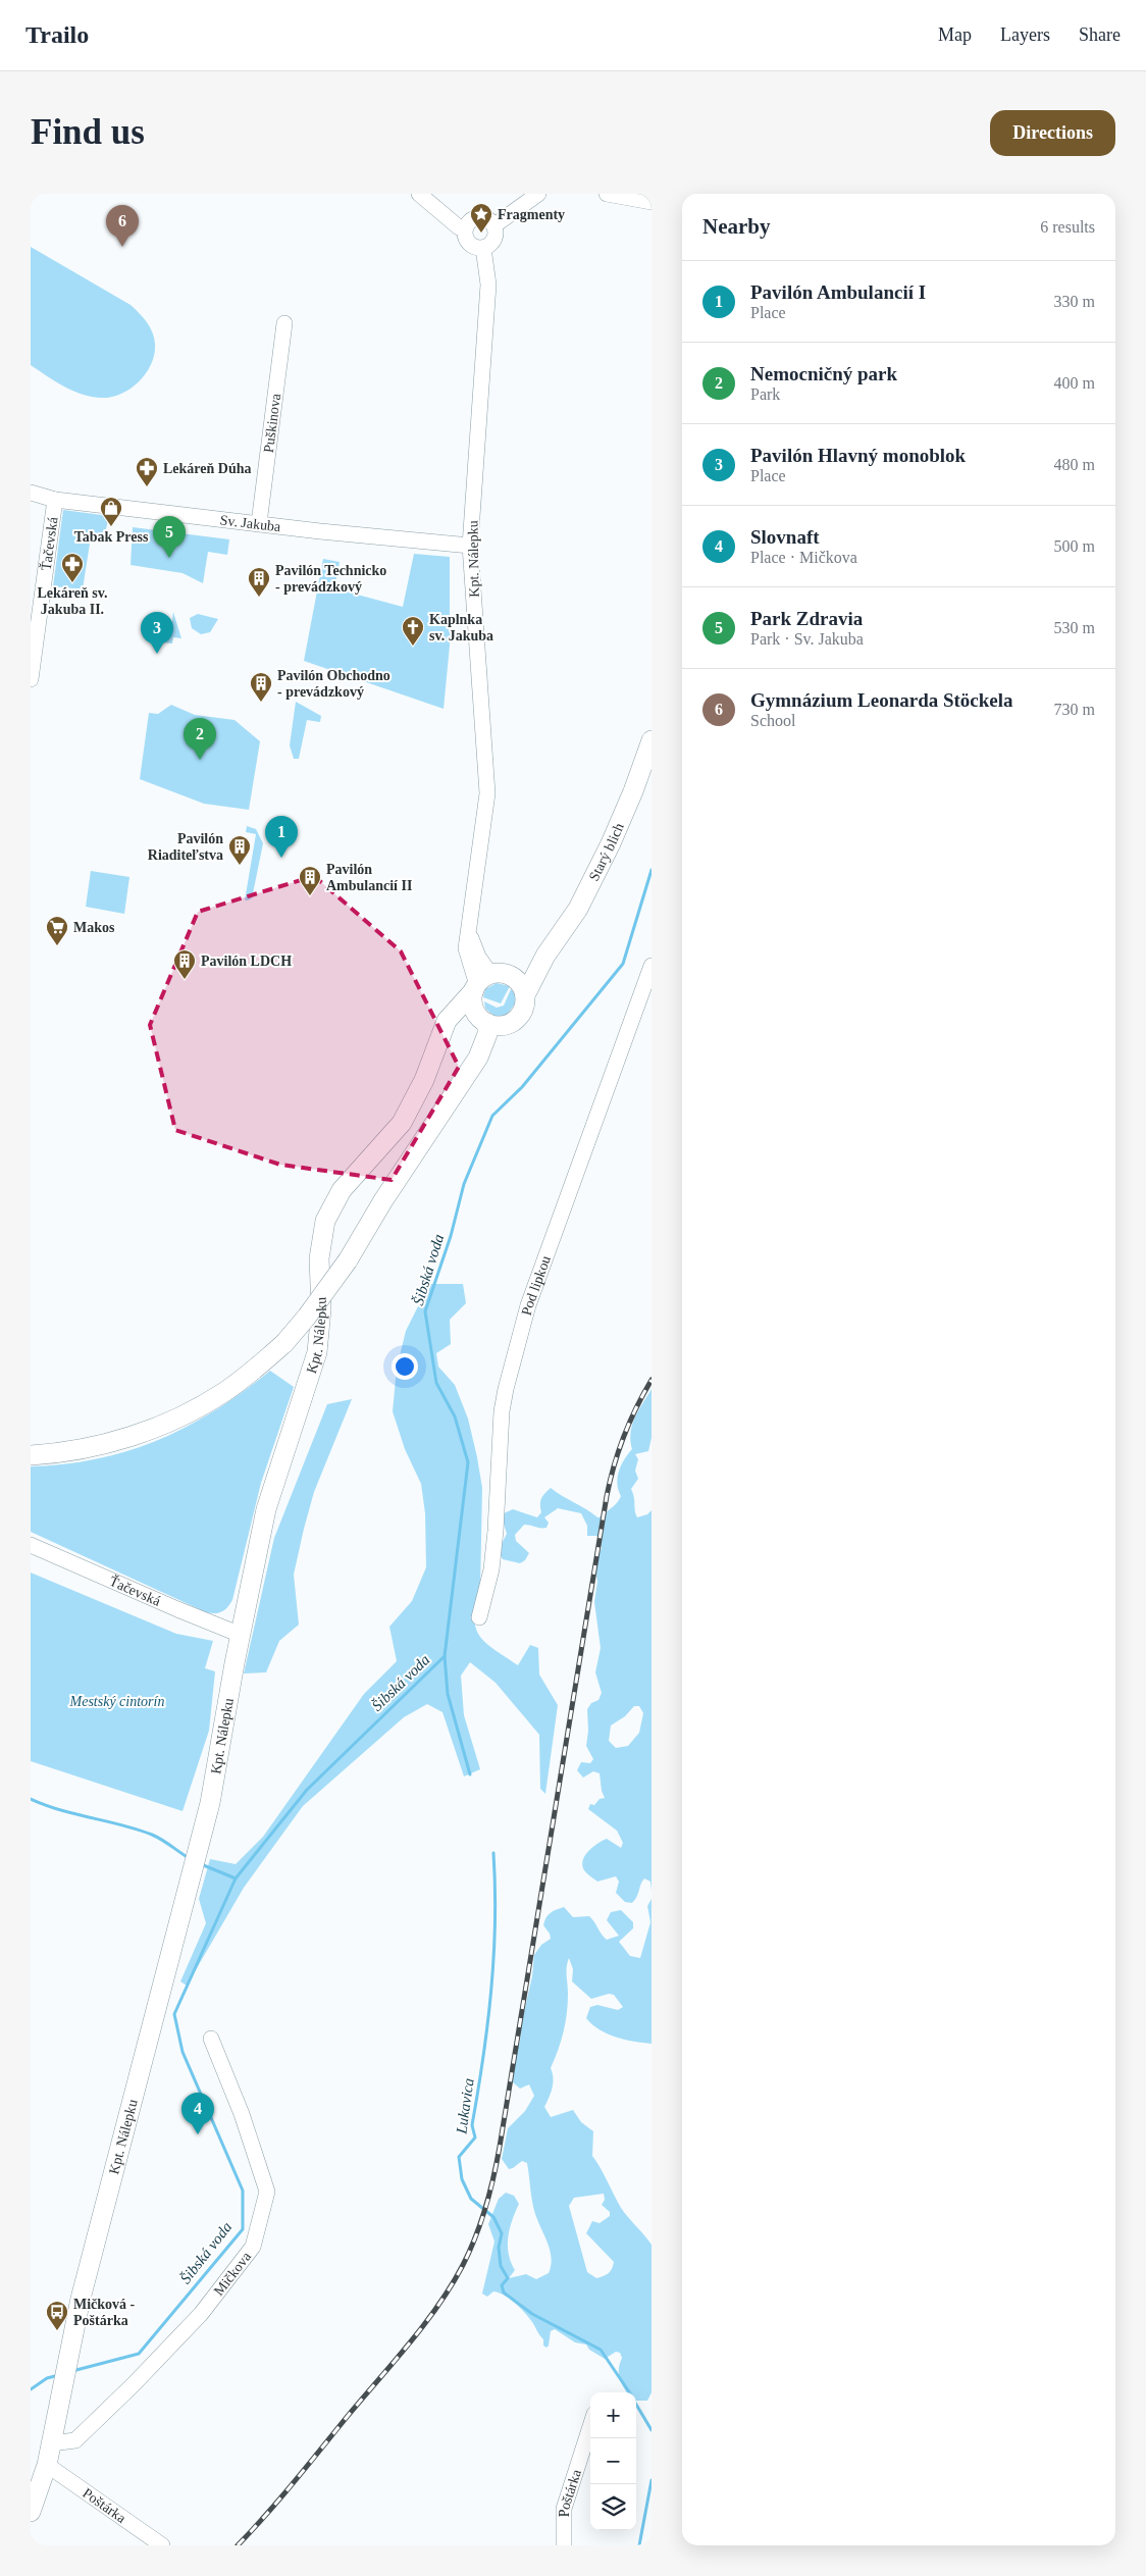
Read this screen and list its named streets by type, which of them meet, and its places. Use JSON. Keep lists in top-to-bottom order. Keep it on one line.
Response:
{"streets":{"main road":["Kpt. Nálepku","Starý blich"],"street":["Puškinova","Sv. Jakuba","Ťačevská","Pod lipkou","Mičkova","Poštárka"]},"crossings":[["Puškinova","Sv. Jakuba"],["Sv. Jakuba","Ťačevská"],["Sv. Jakuba","Kpt. Nálepku"],["Ťačevská","Kpt. Nálepku"],["Kpt. Nálepku","Starý blich"],["Kpt. Nálepku","Mičkova"],["Kpt. Nálepku","Poštárka"]],"water":["Šibská voda","Lukavica"],"parks":["Mestský cintorín"],"places":{"place":["Fragmenty"],"pharmacy":["Lekáreň Dúha","Lekáreň sv. Jakuba II."],"shop":["Tabak Press"],"building":["Pavilón Technicko - prevádzkový","Pavilón Obchodno - prevádzkový","Pavilón Riaditeľstva","Pavilón Ambulancií II","Pavilón LDCH"],"church":["Kaplnka sv. Jakuba"],"supermarket":["Makos"],"bus stop":["Mičková - Poštárka"]},"page":{"header":"Trailo","nav":["Map","Layers","Share"],"buttons":"Directions","title":"Find us","heading":["Nearby","6 results"],"pins":["6","5","3","2","1","4"],"list":[{"mark":"1","name":"Pavilón Ambulancií I","note":"Place","value":"330 m"},{"mark":"2","name":"Nemocničný park","note":"Park","value":"400 m"},{"mark":"3","name":"Pavilón Hlavný monoblok","note":"Place","value":"480 m"},{"mark":"4","name":"Slovnaft","note":"Place · Mičkova","value":"500 m"},{"mark":"5","name":"Park Zdravia","note":"Park · Sv. Jakuba","value":"530 m"},{"mark":"6","name":"Gymnázium Leonarda Stöckela","note":"School","value":"730 m"}],"map_buttons":["+","−"]}}
